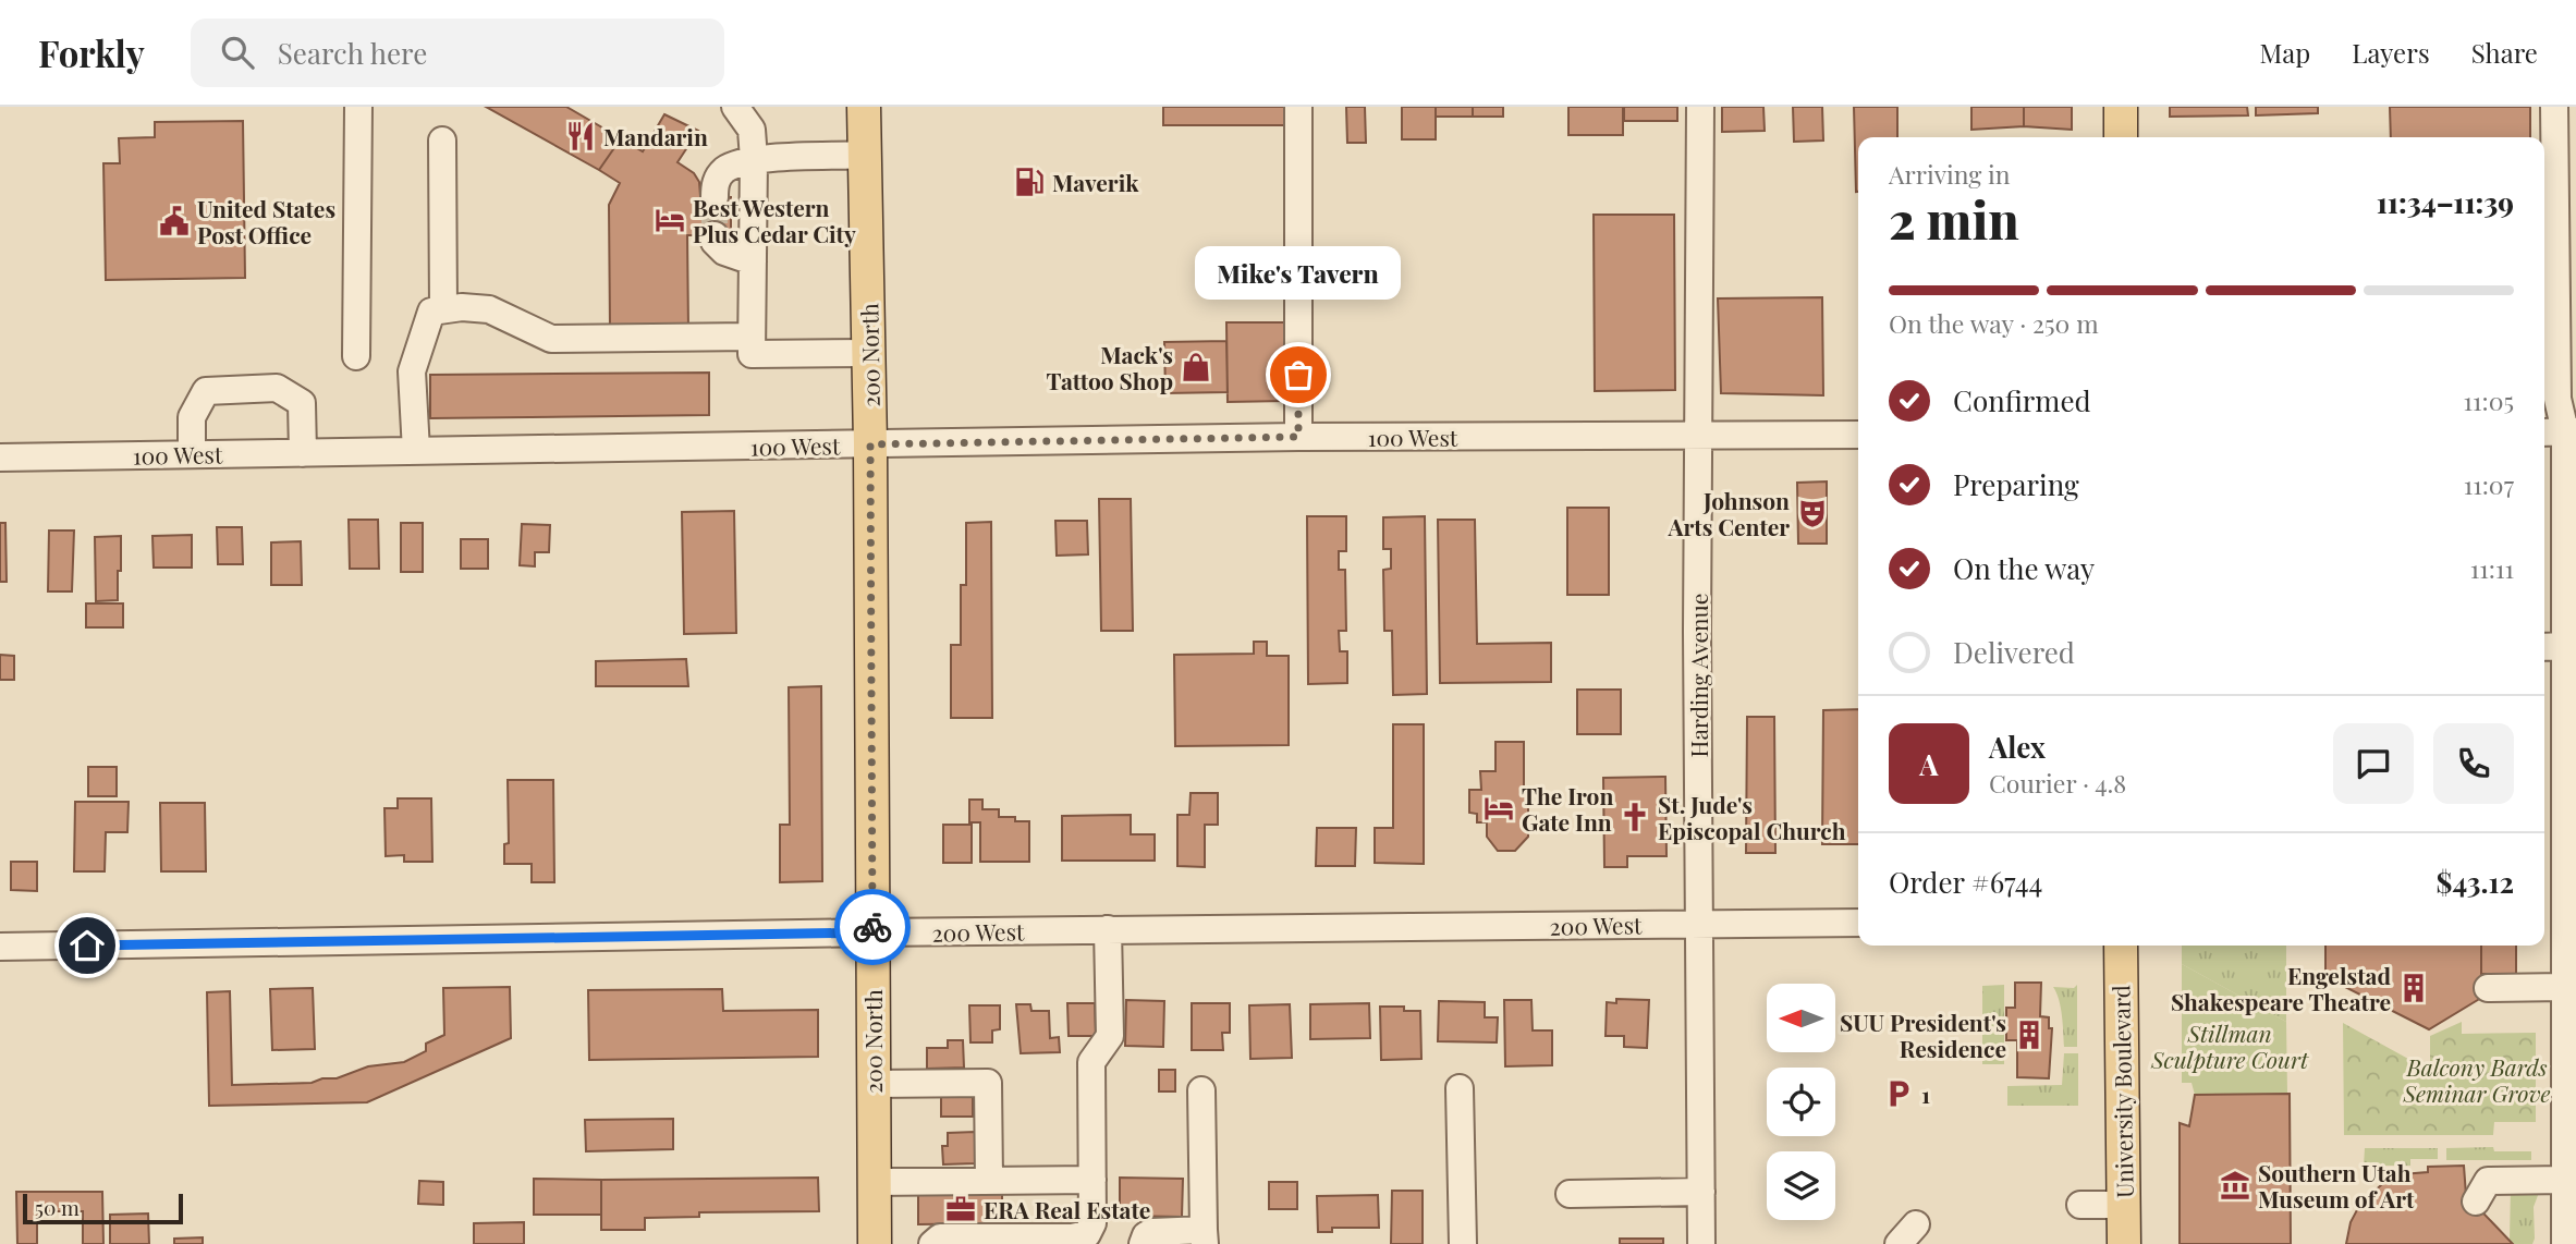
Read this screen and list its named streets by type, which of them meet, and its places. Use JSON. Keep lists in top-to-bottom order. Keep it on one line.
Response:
{"streets":{"main road":["200 North","University Boulevard"],"street":["100 West","Harding Avenue","200 West"]},"crossings":[["200 North","100 West"],["200 North","200 West"],["100 West","Harding Avenue"],["Harding Avenue","200 West"]],"parks":["Stillman Sculpture Court","Balcony Bards Seminar Grove"],"places":{"restaurant":["Mandarin"],"fuel station":["Maverik"],"hotel":["Best Western Plus Cedar City","The Iron Gate Inn"],"public building":["United States Post Office"],"shop":["Mack's Tattoo Shop"],"other":["Mike's Tavern"],"theatre":["Johnson Arts Center"],"church":["St. Jude's Episcopal Church"],"building":["Engelstad Shakespeare Theatre","SUU President's Residence"],"parking":["1"],"museum":["Southern Utah Museum of Art"],"office":["ERA Real Estate"]},"scale_bar":"50 m","north":"left","page":{"header":"Forkly","search":"Search here","nav":["Map","Layers","Share"],"heading":["2 min","Arriving in","11:34–11:39"],"panel":["Alex","Courier · 4.8","Order #6744","$43.12"],"bubble":"Mike's Tavern","bar":"On the way · 250 m","list":[["Confirmed","11:05"],["Preparing","11:07"],["On the way","11:11"],"Delivered"],"round":"A","scale":"50 m"}}
